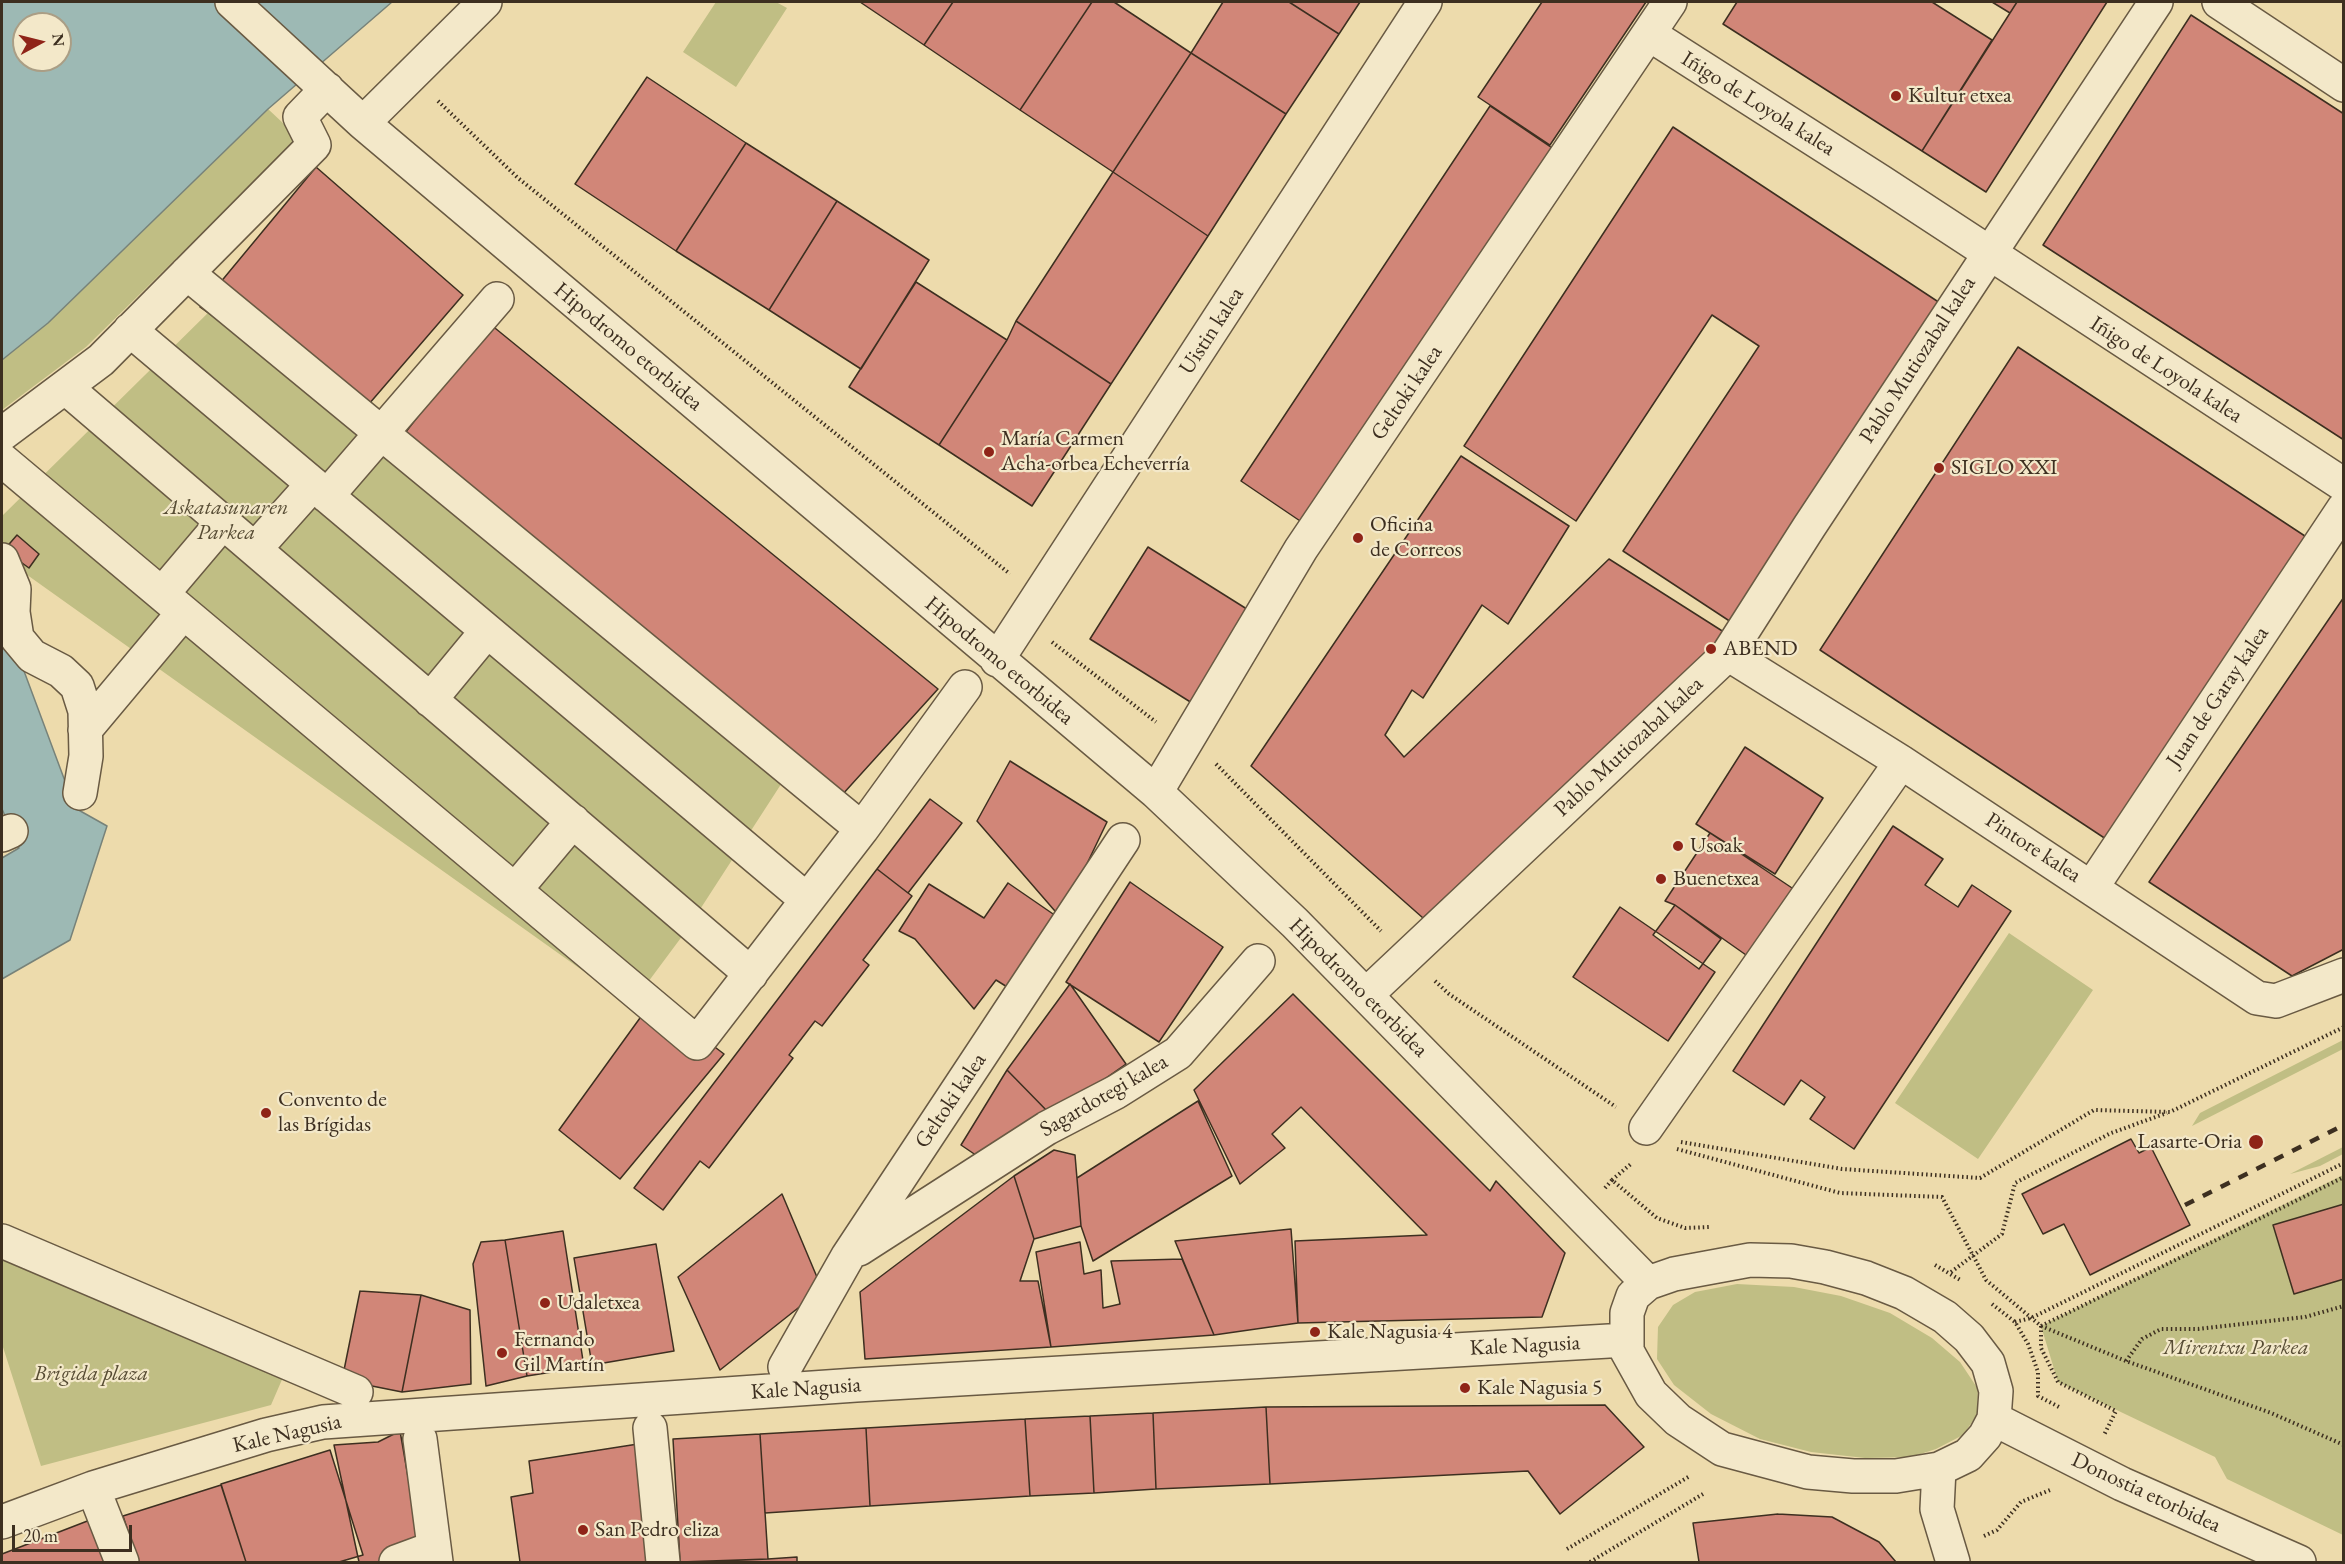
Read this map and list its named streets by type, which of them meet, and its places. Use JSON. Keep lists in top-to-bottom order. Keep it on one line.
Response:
{"streets":{"street":["Iñigo de Loyola kalea","Uistin kalea","Hipodromo etorbidea","Pablo Mutiozabal kalea","Geltoki kalea","Juan de Garay kalea","Pintore kalea","Sagardotegi kalea","Kale Nagusia","Donostia etorbidea"]},"crossings":[["Iñigo de Loyola kalea","Pablo Mutiozabal kalea"],["Iñigo de Loyola kalea","Geltoki kalea"],["Uistin kalea","Hipodromo etorbidea"],["Hipodromo etorbidea","Pablo Mutiozabal kalea"],["Hipodromo etorbidea","Geltoki kalea"],["Pablo Mutiozabal kalea","Pintore kalea"],["Geltoki kalea","Sagardotegi kalea"],["Juan de Garay kalea","Pintore kalea"]],"parks":["Askatasunaren Parkea","Mirentxu Parkea","Brigida plaza"],"places":["Kultur etxea","María Carmen Acha-orbea Echeverría","SIGLO XXI","Oficina de Correos","ABEND","Usoak","Buenetxea","Convento de las Brígidas","Lasarte-Oria","Udaletxea","Kale Nagusia 4","Fernando Gil Martín","Kale Nagusia 5","San Pedro eliza"],"scale_bar":"20 m","north":"right"}
